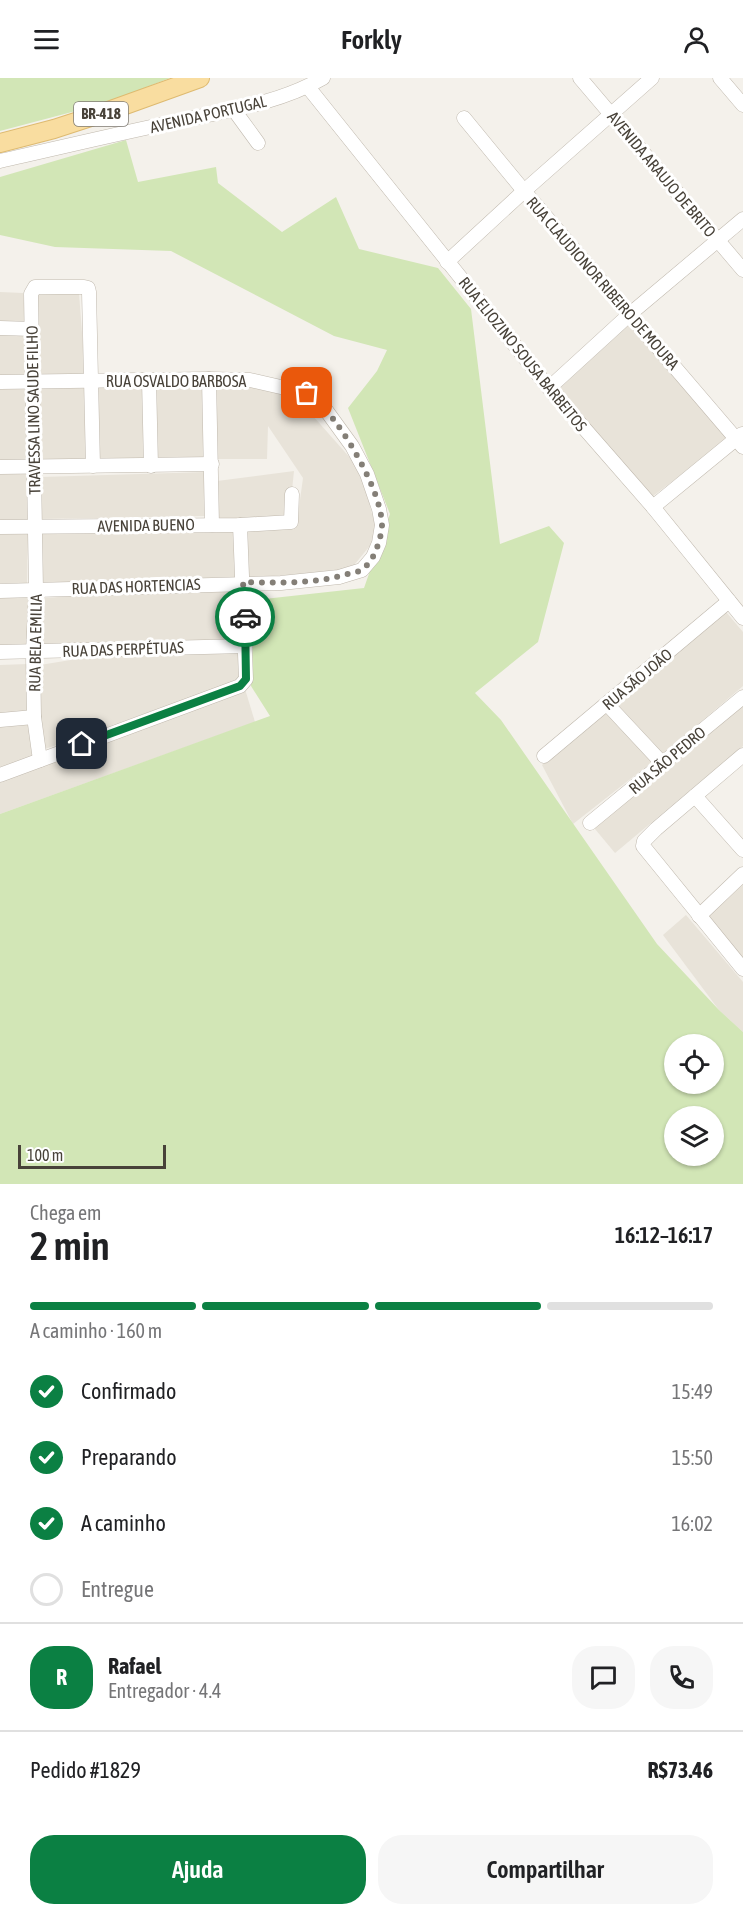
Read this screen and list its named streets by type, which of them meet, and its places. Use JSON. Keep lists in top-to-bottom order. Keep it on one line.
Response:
{"streets":{"main road":["BR-418"],"street":["AVENIDA PORTUGAL","AVENIDA ARAUJO DE BRITO","RUA CLAUDIONOR RIBEIRO DE MOURA","RUA ELIOZINO SOUSA BARBEITOS","RUA OSVALDO BARBOSA","TRAVESSA LINO SAUDE FILHO","AVENIDA BUENO","RUA DAS HORTENCIAS","RUA BELA EMILIA","RUA DAS PERPÉTUAS","RUA SÃO JOÃO","RUA SÃO PEDRO"]},"crossings":[["AVENIDA PORTUGAL","RUA ELIOZINO SOUSA BARBEITOS"],["RUA ELIOZINO SOUSA BARBEITOS","RUA SÃO JOÃO"],["RUA OSVALDO BARBOSA","TRAVESSA LINO SAUDE FILHO"],["RUA OSVALDO BARBOSA","RUA DAS HORTENCIAS"],["TRAVESSA LINO SAUDE FILHO","AVENIDA BUENO"],["TRAVESSA LINO SAUDE FILHO","RUA BELA EMILIA"],["AVENIDA BUENO","RUA BELA EMILIA"],["RUA DAS HORTENCIAS","RUA BELA EMILIA"],["RUA BELA EMILIA","RUA DAS PERPÉTUAS"]],"scale_bar":"100 m","page":{"header":"Forkly","scale":"100 m","heading":["2 min","Chega em","16:12–16:17"],"panel":["Rafael","Entregador · 4.4","Pedido #1829","R$73.46"],"bar":"A caminho · 160 m","list":[["Confirmado","15:49"],["Preparando","15:50"],["A caminho","16:02"],"Entregue"],"round":"R","buttons":["Ajuda","Compartilhar"]}}
